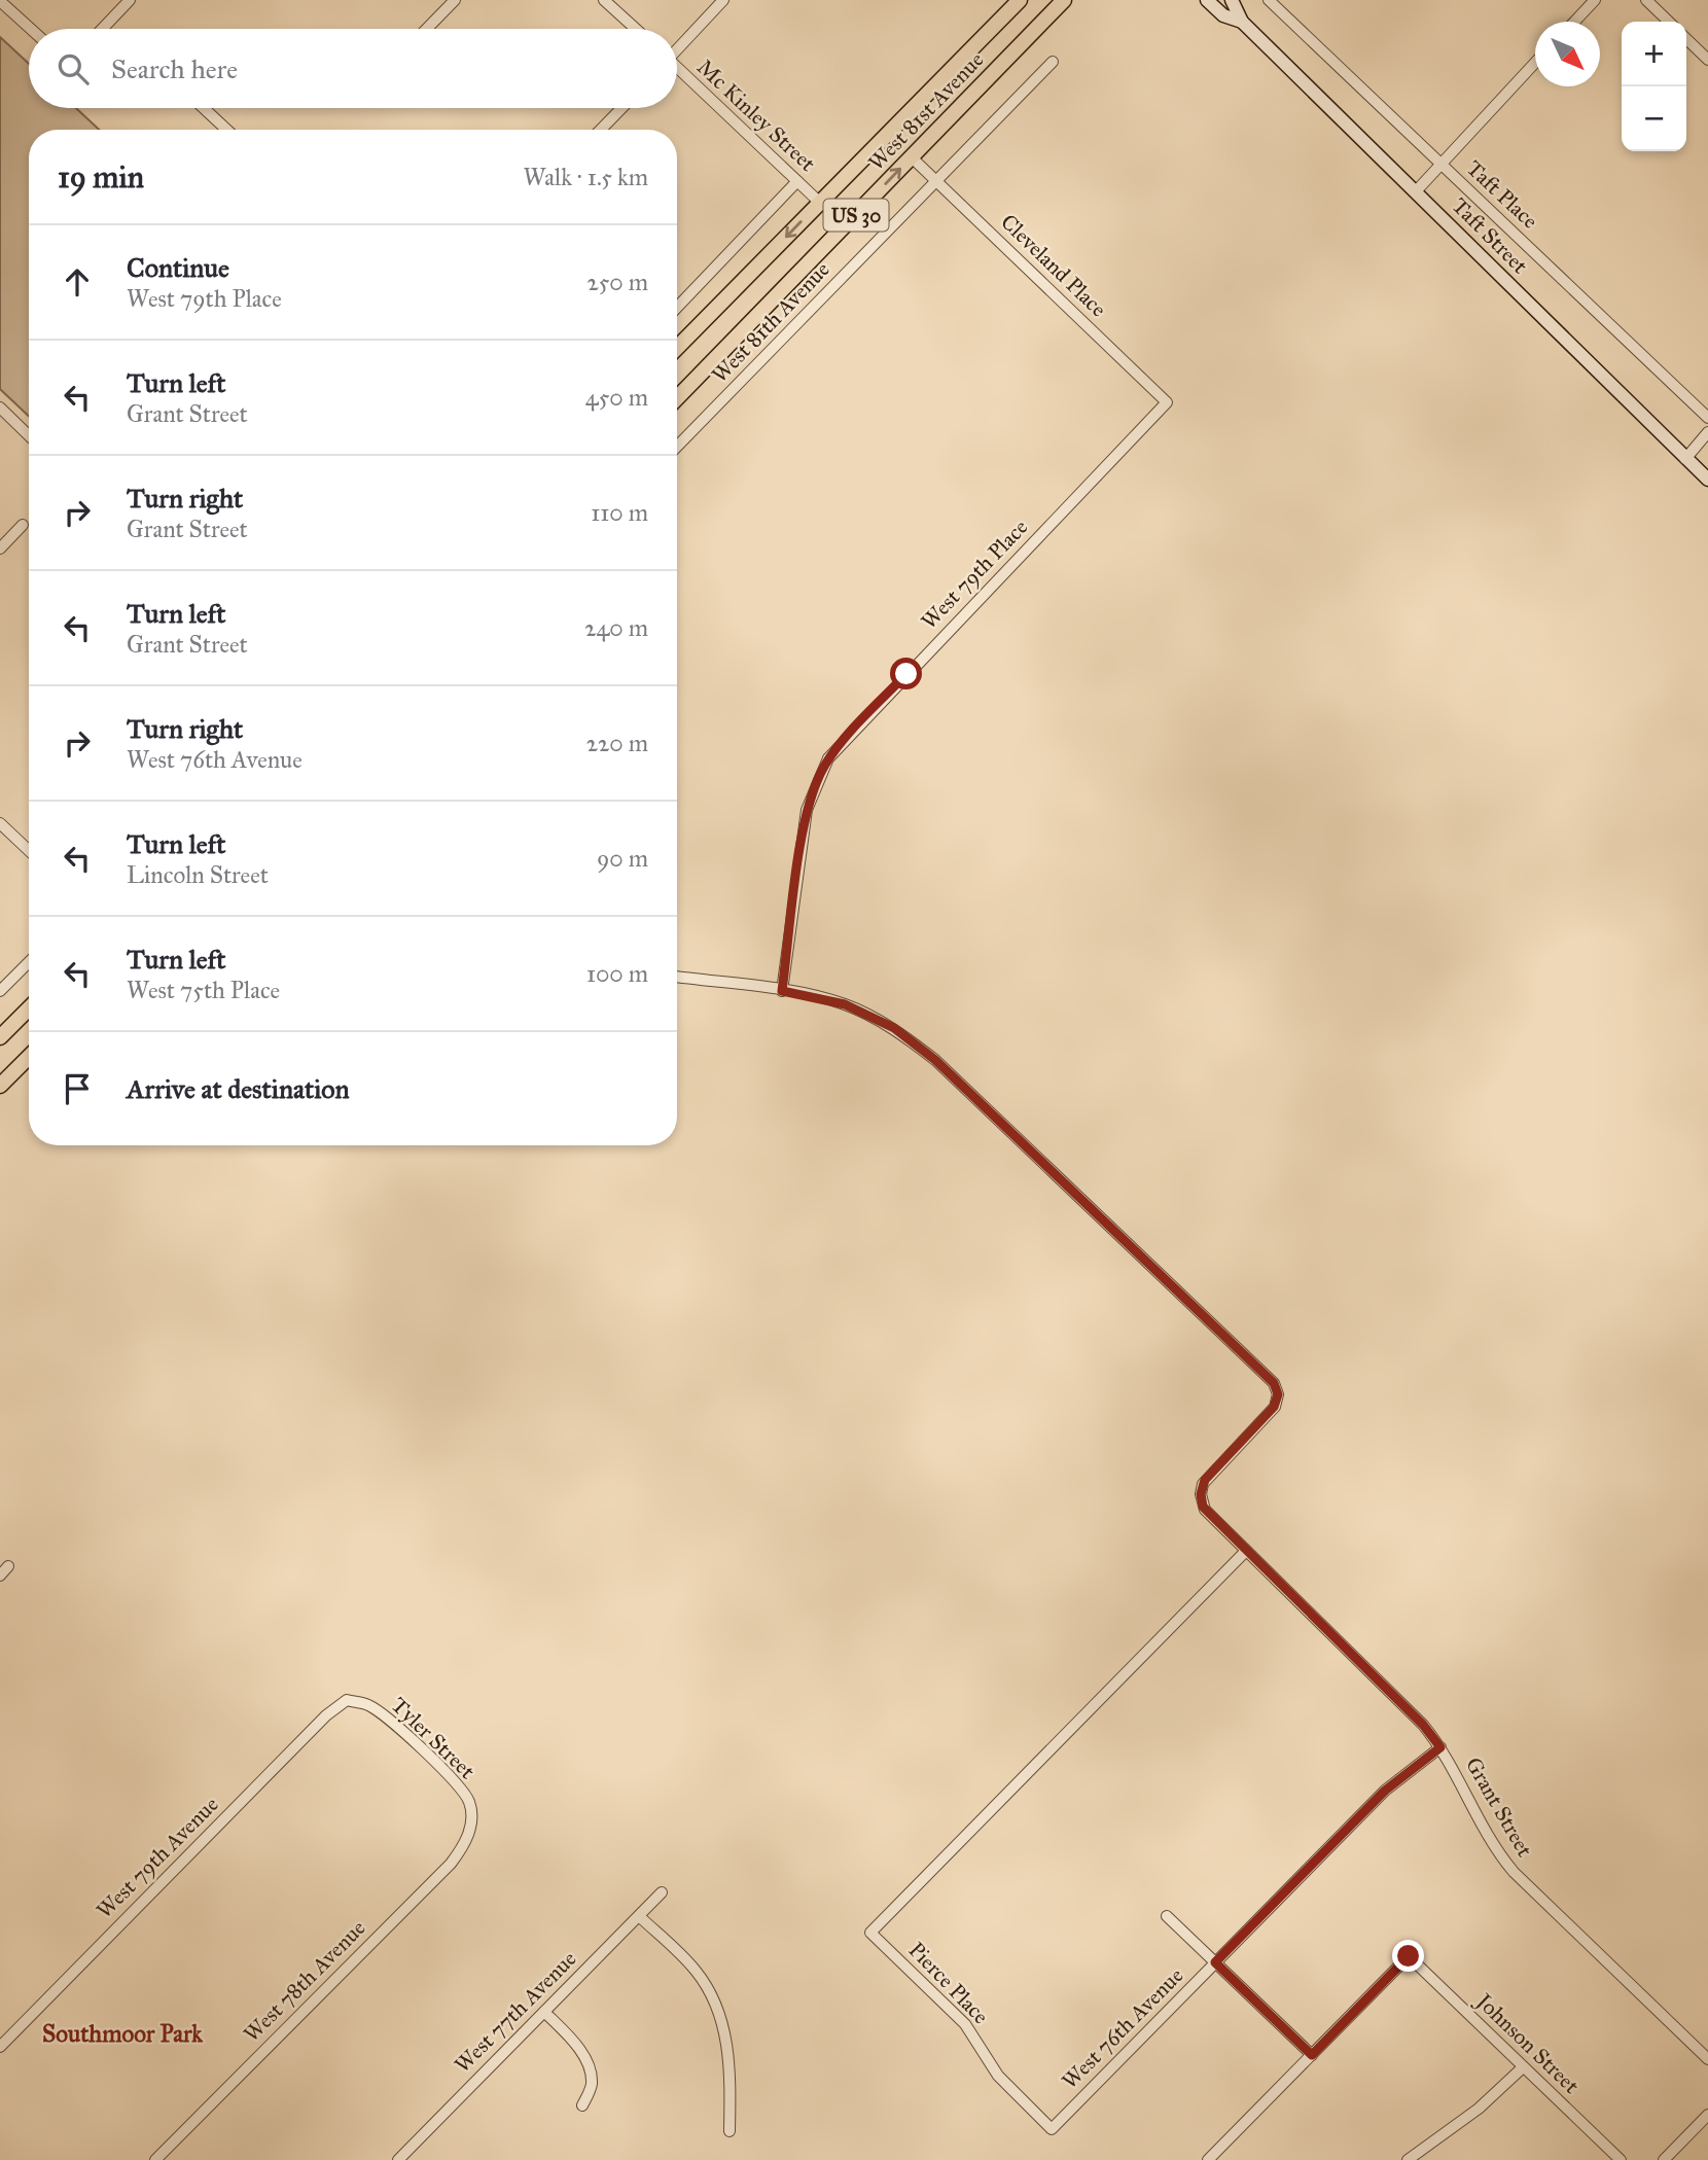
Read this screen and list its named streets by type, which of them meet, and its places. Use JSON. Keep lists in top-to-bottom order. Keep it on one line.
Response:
{"streets":{"main road":["West 81st Avenue","US 30","Taft Street"],"street":["Mc Kinley Street","Taft Place","Cleveland Place","West 81th Avenue","West 79th Place","Tyler Street","Grant Street","West 79th Avenue","West 78th Avenue","Pierce Place","West 77th Avenue","West 76th Avenue","Johnson Street"]},"crossings":[["West 81st Avenue","Mc Kinley Street"],["West 81st Avenue","Cleveland Place"],["Cleveland Place","West 81th Avenue"],["Cleveland Place","West 79th Place"],["West 79th Place","Grant Street"],["Tyler Street","West 79th Avenue"],["Tyler Street","West 78th Avenue"],["Grant Street","Pierce Place"],["Grant Street","West 76th Avenue"],["Pierce Place","West 76th Avenue"]],"districts":["Southmoor Park"],"north":"bottom right","page":{"map_buttons":["+","−"],"search":"Search here","heading":["19 min","Walk · 1.5 km"],"list":[["Continue","West 79th Place","250 m"],["Turn left","Grant Street","450 m"],["Turn right","Grant Street","110 m"],["Turn left","Grant Street","240 m"],["Turn right","West 76th Avenue","220 m"],["Turn left","Lincoln Street","90 m"],["Turn left","West 75th Place","100 m"],"Arrive at destination"]}}
